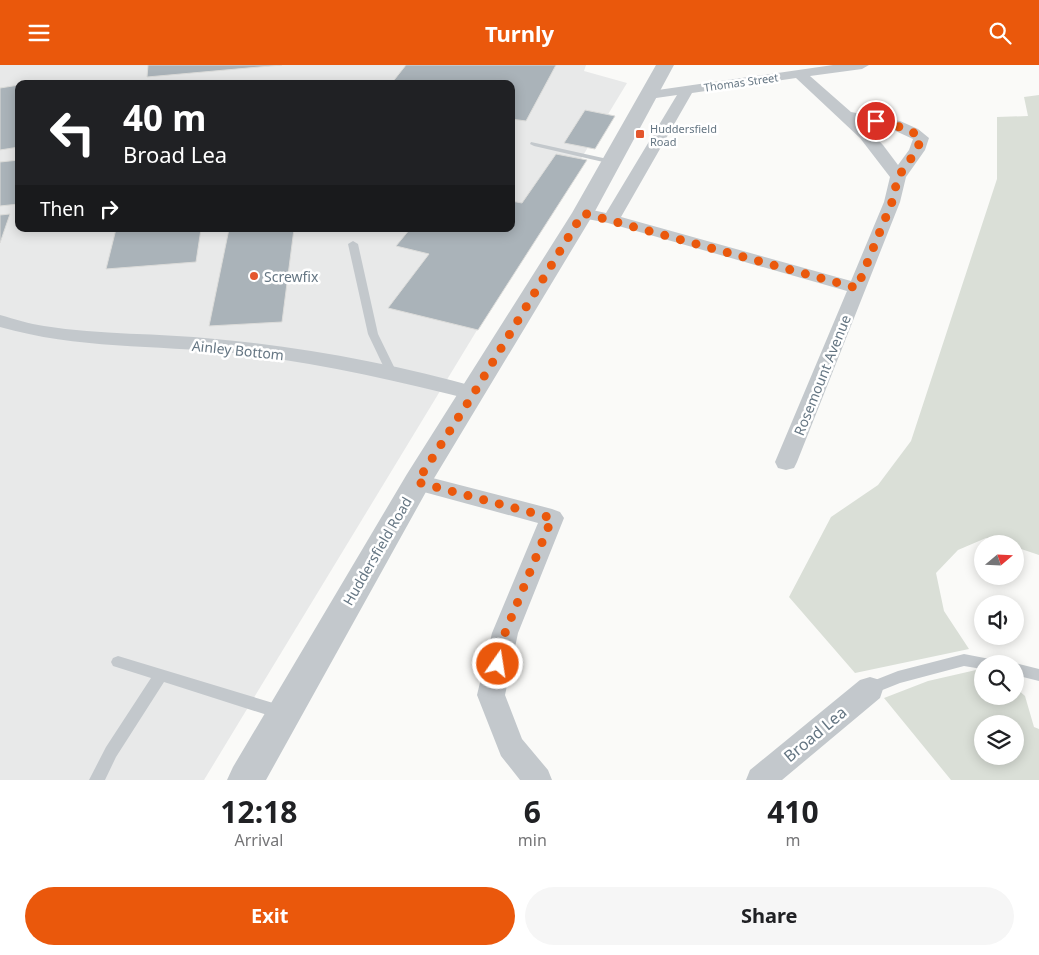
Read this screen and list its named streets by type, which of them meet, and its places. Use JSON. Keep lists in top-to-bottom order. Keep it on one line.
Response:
{"streets":{"street":["Thomas Street","Ainley Bottom","Rosemount Avenue","Huddersfield Road","Broad Lea"]},"crossings":[["Thomas Street","Huddersfield Road"],["Ainley Bottom","Huddersfield Road"]],"places":{"transit":["Huddersfield Road"],"other":["Screwfix"]},"north":"right","page":{"header":"Turnly","turn":["40 m","Broad Lea"],"then":"Then","eta":["12:18","Arrival","6","min","410","m"],"buttons":["Exit","Share"]}}
